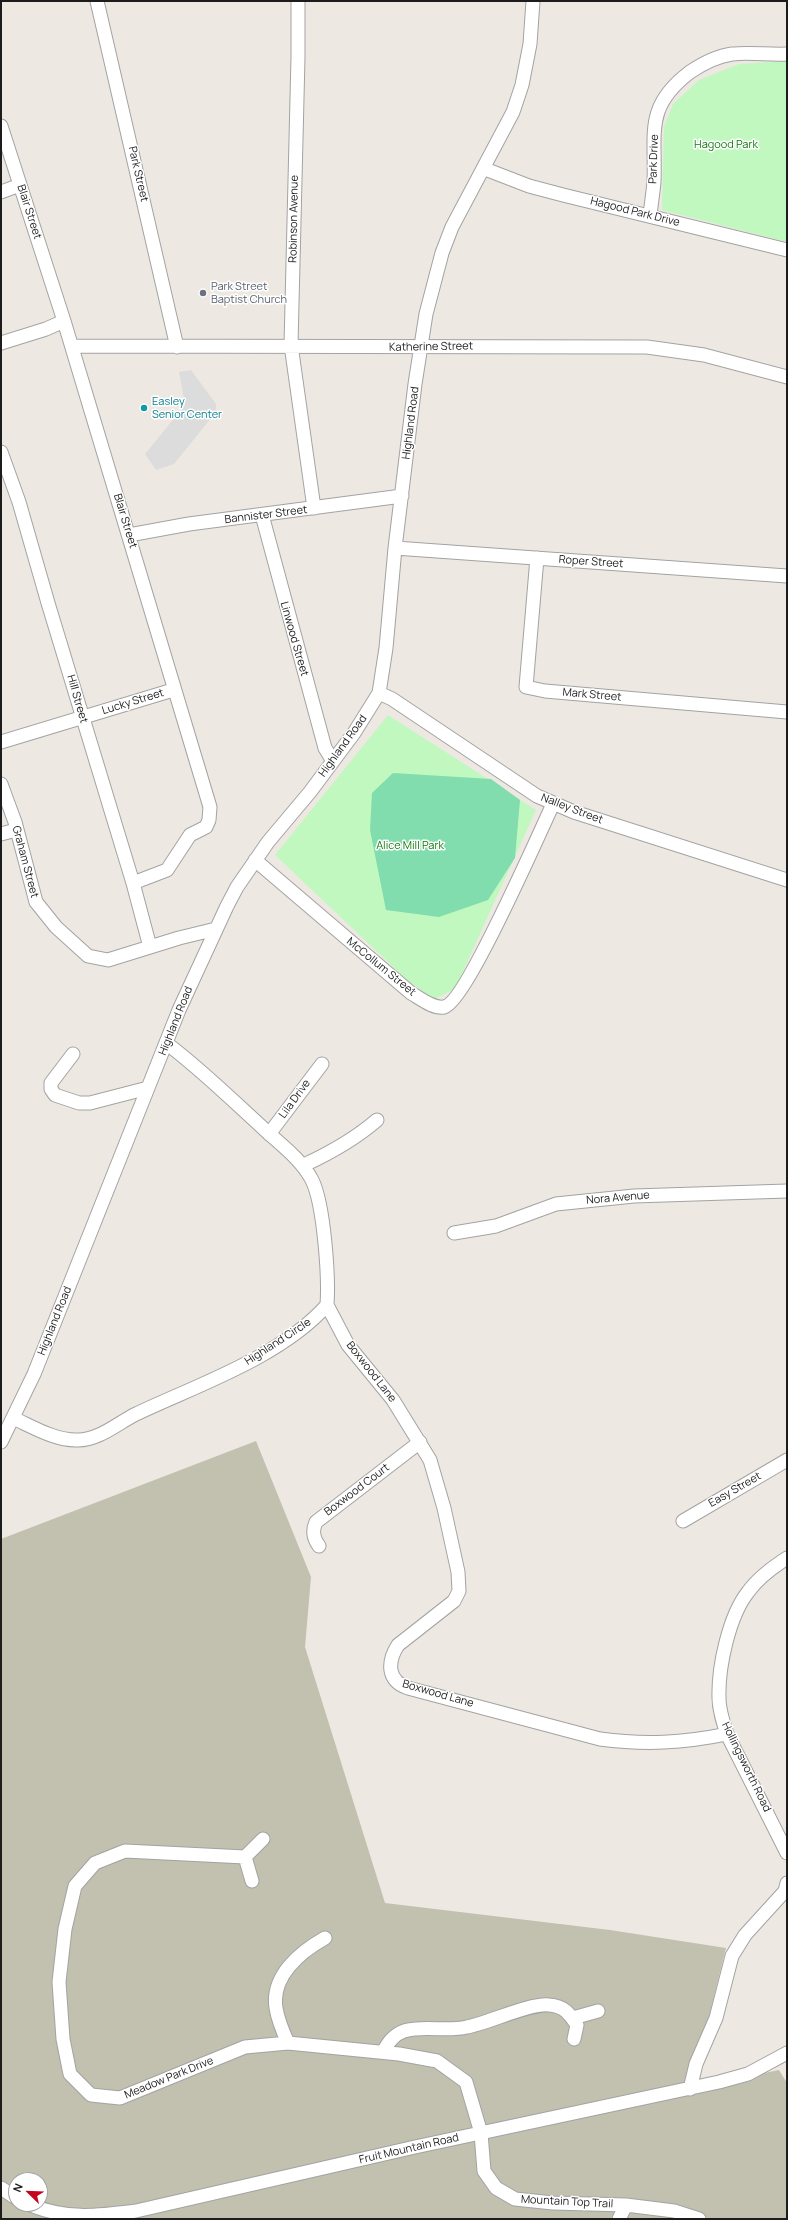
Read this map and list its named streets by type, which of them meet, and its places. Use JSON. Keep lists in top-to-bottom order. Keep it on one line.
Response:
{"streets":{"street":["Park Drive","Park Street","Blair Street","Hagood Park Drive","Robinson Avenue","Katherine Street","Highland Road","Bannister Street","Roper Street","Linwood Street","Mark Street","Hill Street","Lucky Street","Nalley Street","Graham Street","McCollum Street","Lila Drive","Nora Avenue","Highland Circle","Boxwood Lane","Boxwood Court","Easy Street","Hollingsworth Road","Meadow Park Drive","Fruit Mountain Road","Mountain Top Trail"]},"crossings":[["Park Drive","Hagood Park Drive"],["Park Street","Katherine Street"],["Blair Street","Katherine Street"],["Blair Street","Bannister Street"],["Blair Street","Hill Street"],["Blair Street","Lucky Street"],["Hagood Park Drive","Highland Road"],["Robinson Avenue","Katherine Street"],["Robinson Avenue","Bannister Street"],["Katherine Street","Highland Road"],["Highland Road","Bannister Street"],["Highland Road","Roper Street"],["Highland Road","Linwood Street"],["Highland Road","Nalley Street"],["Highland Road","Graham Street"],["Highland Road","McCollum Street"],["Highland Road","Highland Circle"],["Bannister Street","Linwood Street"],["Roper Street","Mark Street"],["Hill Street","Lucky Street"],["Hill Street","Graham Street"],["Nalley Street","McCollum Street"],["Highland Circle","Boxwood Lane"],["Boxwood Lane","Boxwood Court"],["Boxwood Lane","Hollingsworth Road"],["Meadow Park Drive","Fruit Mountain Road"],["Meadow Park Drive","Mountain Top Trail"],["Fruit Mountain Road","Mountain Top Trail"]],"parks":["Hagood Park","Alice Mill Park"],"places":["Park Street Baptist Church","Easley Senior Center"],"north":"top left"}
